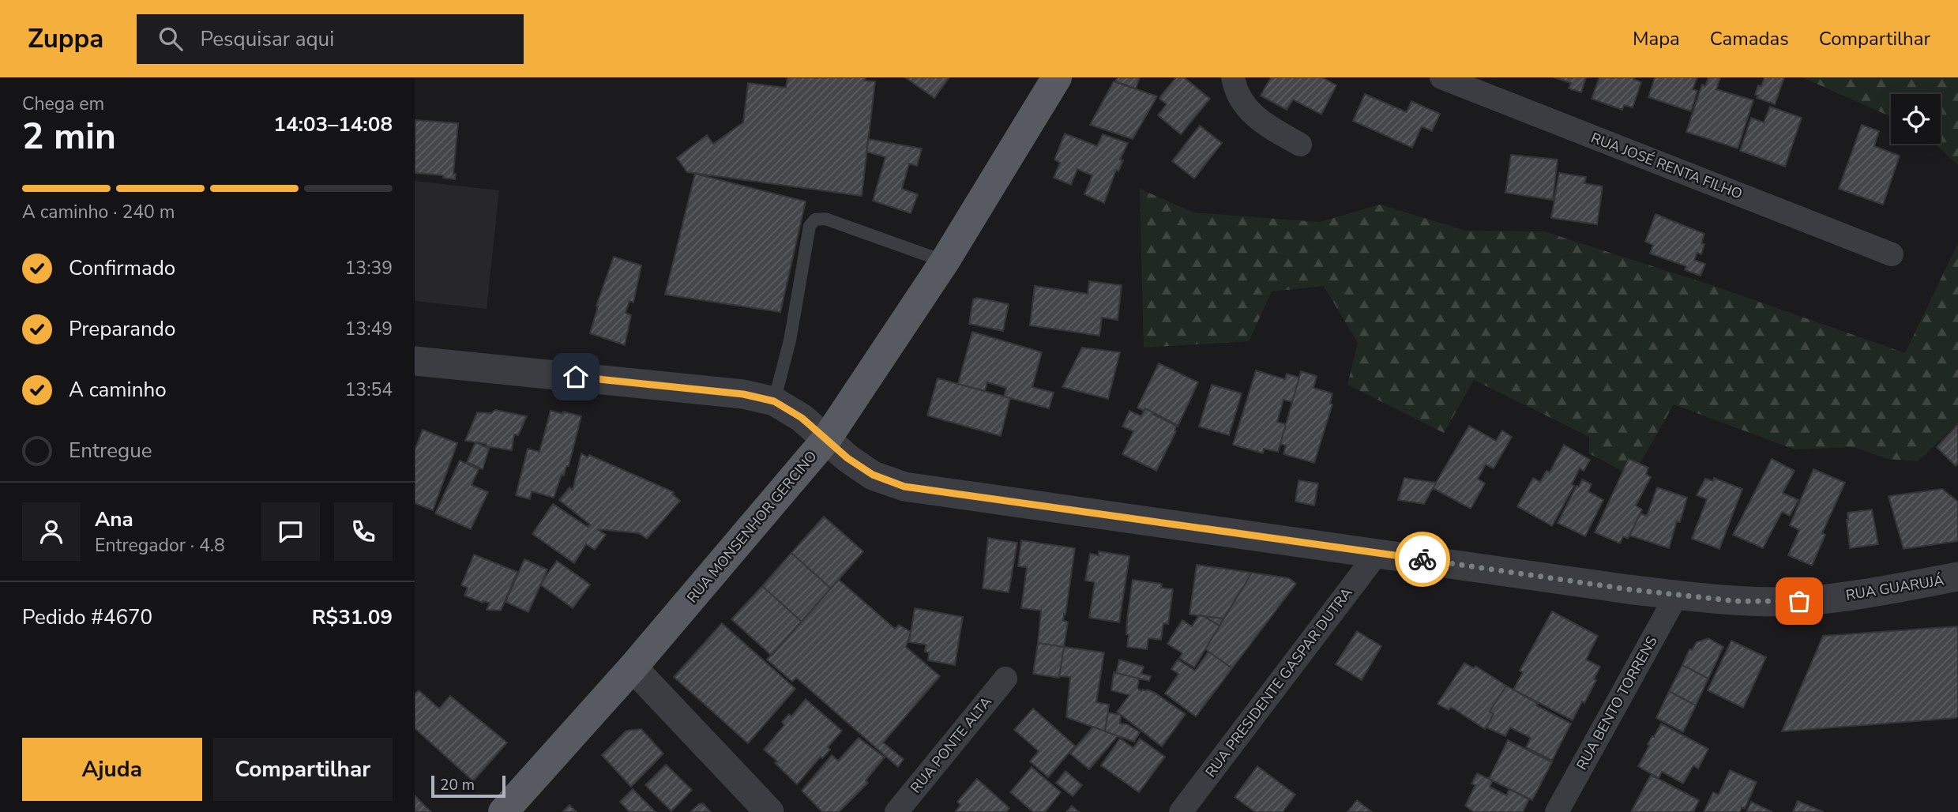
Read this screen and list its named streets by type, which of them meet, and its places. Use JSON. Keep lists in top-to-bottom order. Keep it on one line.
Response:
{"streets":{"main road":["RUA MONSENHOR GERCINO"],"street":["RUA JOSÉ RENTA FILHO","RUA GUARUJÁ","RUA PRESIDENTE GASPAR DUTRA","RUA BENTO TORRENS","RUA PONTE ALTA"]},"crossings":[["RUA MONSENHOR GERCINO","RUA GUARUJÁ"],["RUA GUARUJÁ","RUA PRESIDENTE GASPAR DUTRA"],["RUA GUARUJÁ","RUA BENTO TORRENS"]],"scale_bar":"20 m","page":{"header":"Zuppa","search":"Pesquisar aqui","nav":["Mapa","Camadas","Compartilhar"],"heading":["2 min","Chega em","14:03–14:08"],"panel":["Ana","Entregador · 4.8","Pedido #4670","R$31.09"],"bar":"A caminho · 240 m","list":[["Confirmado","13:39"],["Preparando","13:49"],["A caminho","13:54"],"Entregue"],"buttons":["Ajuda","Compartilhar"],"scale":"20 m"}}
